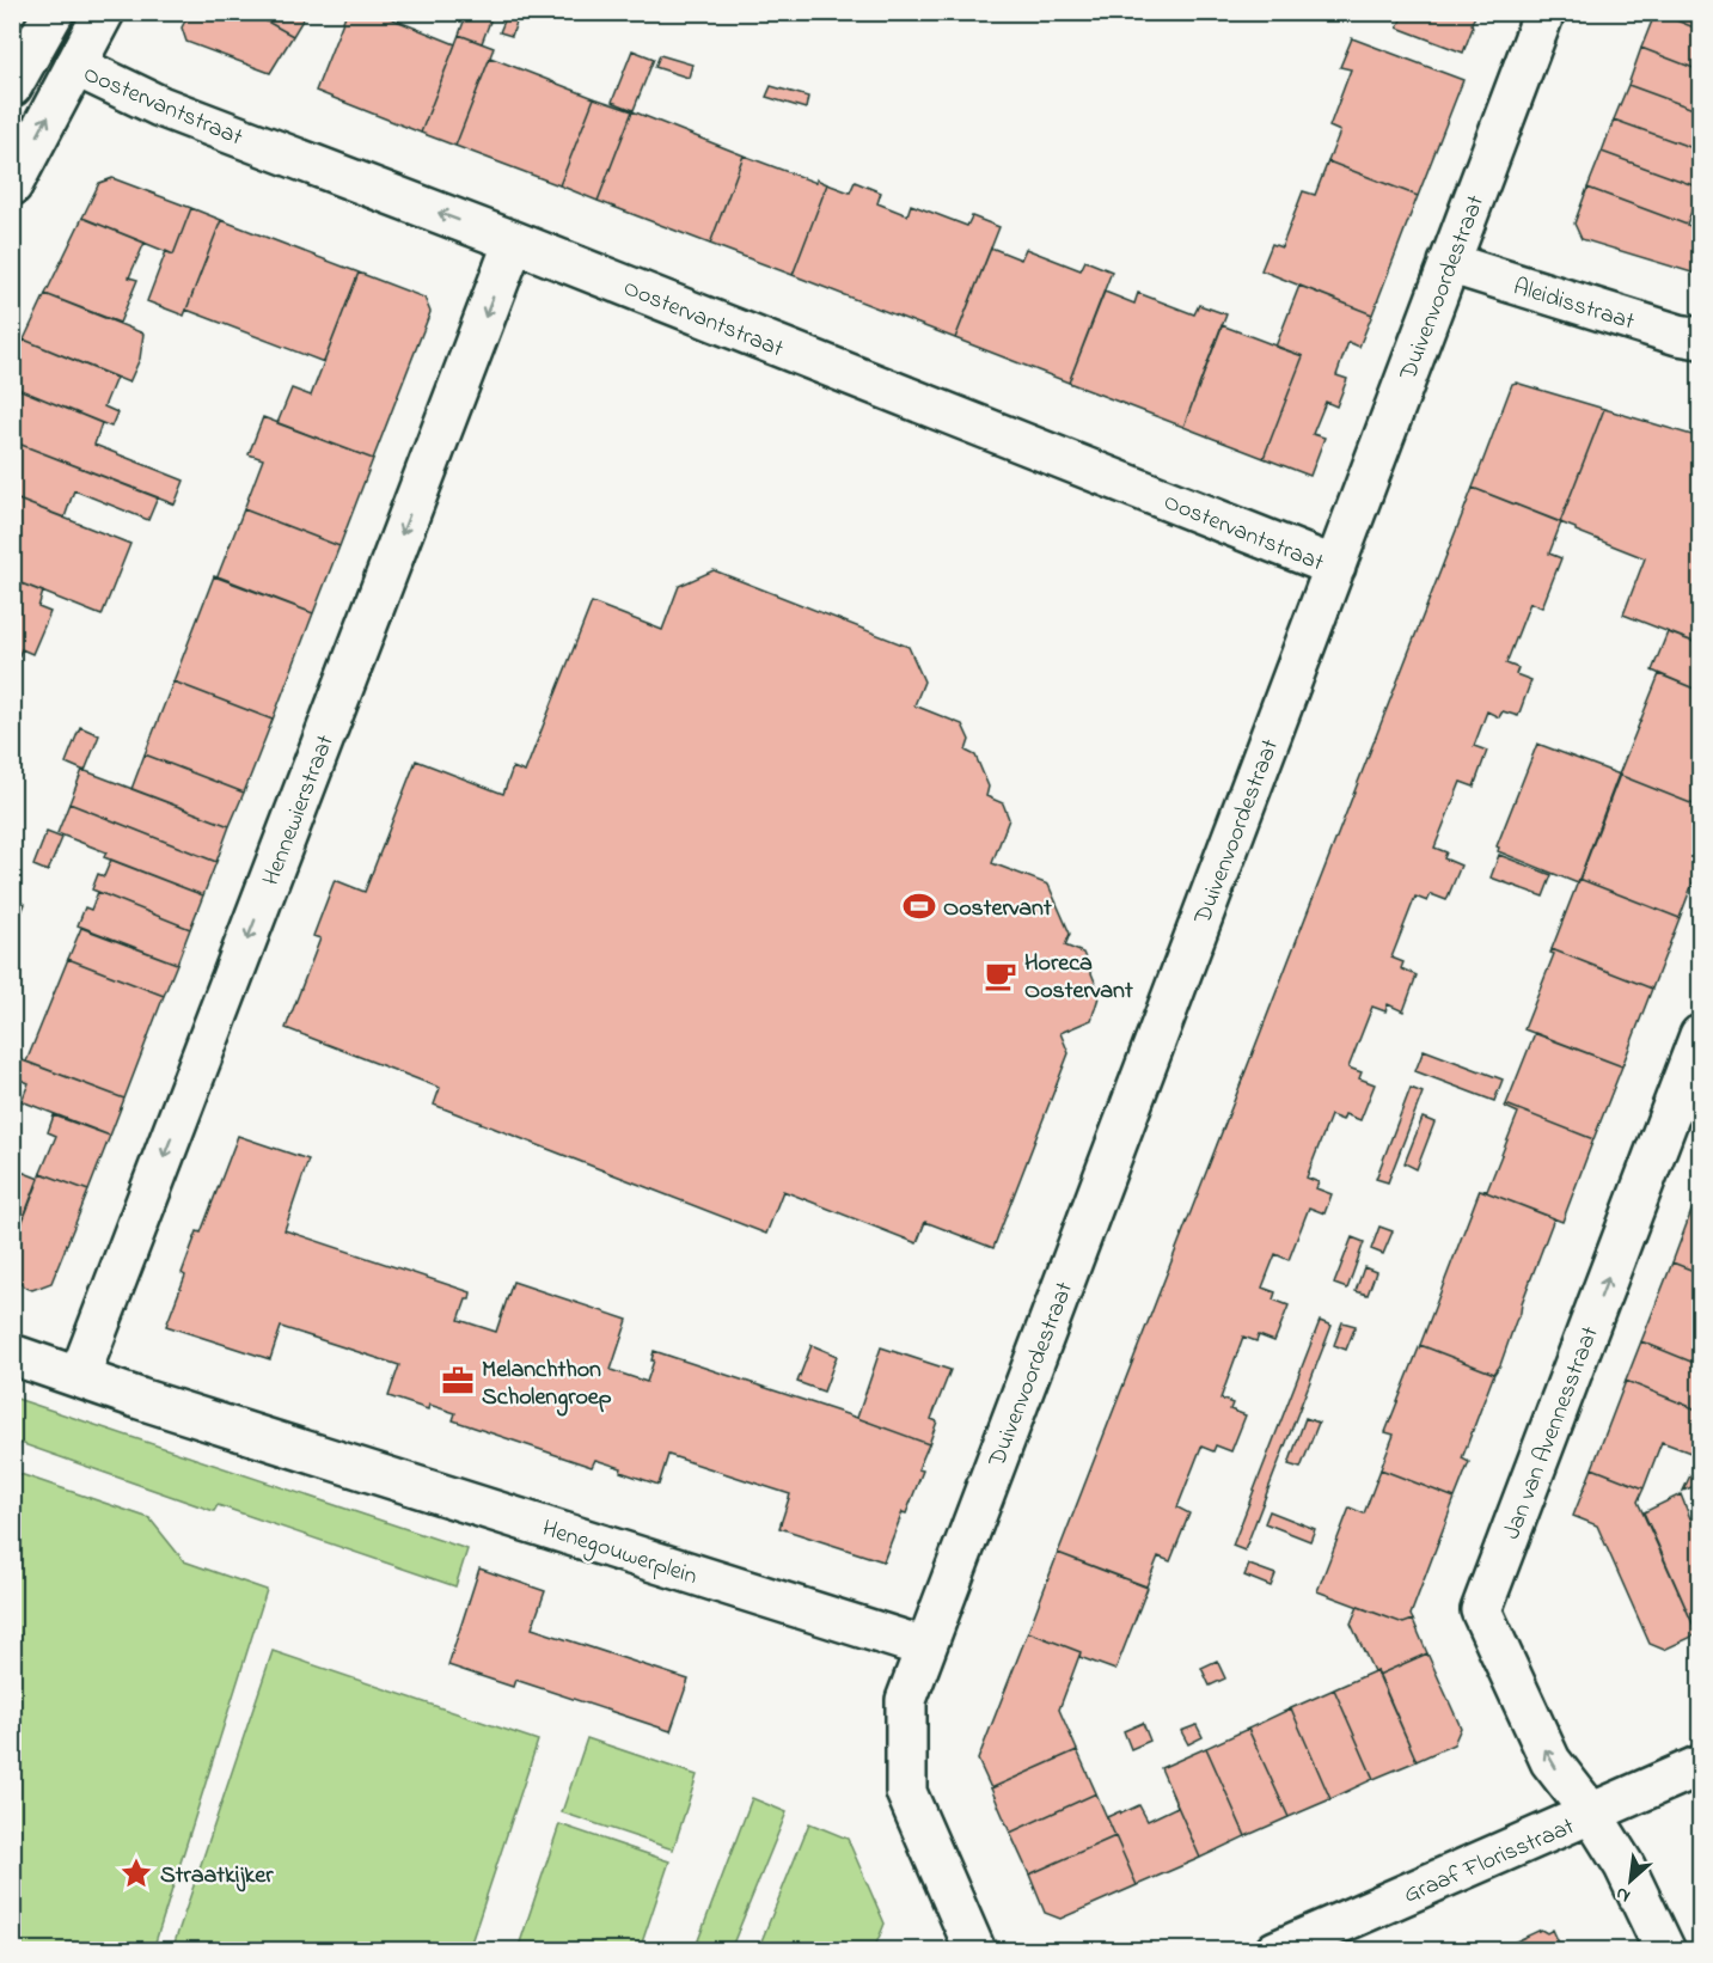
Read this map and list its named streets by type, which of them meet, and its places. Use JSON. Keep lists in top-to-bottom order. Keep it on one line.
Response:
{"streets":{"street":["Oostervantstraat","Duivenvoordestraat","Aleidisstraat","Hennewierstraat","Jan van Avennesstraat","Henegouwerplein","Graaf Florisstraat"]},"crossings":[["Oostervantstraat","Duivenvoordestraat"],["Oostervantstraat","Hennewierstraat"],["Duivenvoordestraat","Aleidisstraat"],["Duivenvoordestraat","Henegouwerplein"],["Hennewierstraat","Henegouwerplein"],["Jan van Avennesstraat","Graaf Florisstraat"]],"one_way":["Hennewierstraat","Jan van Avennesstraat"],"places":{"sports":["Oostervant"],"cafe":["Horeca Oostervant"],"office":["Melanchthon Scholengroep"],"place":["Straatkijker"]},"north":"bottom left"}
